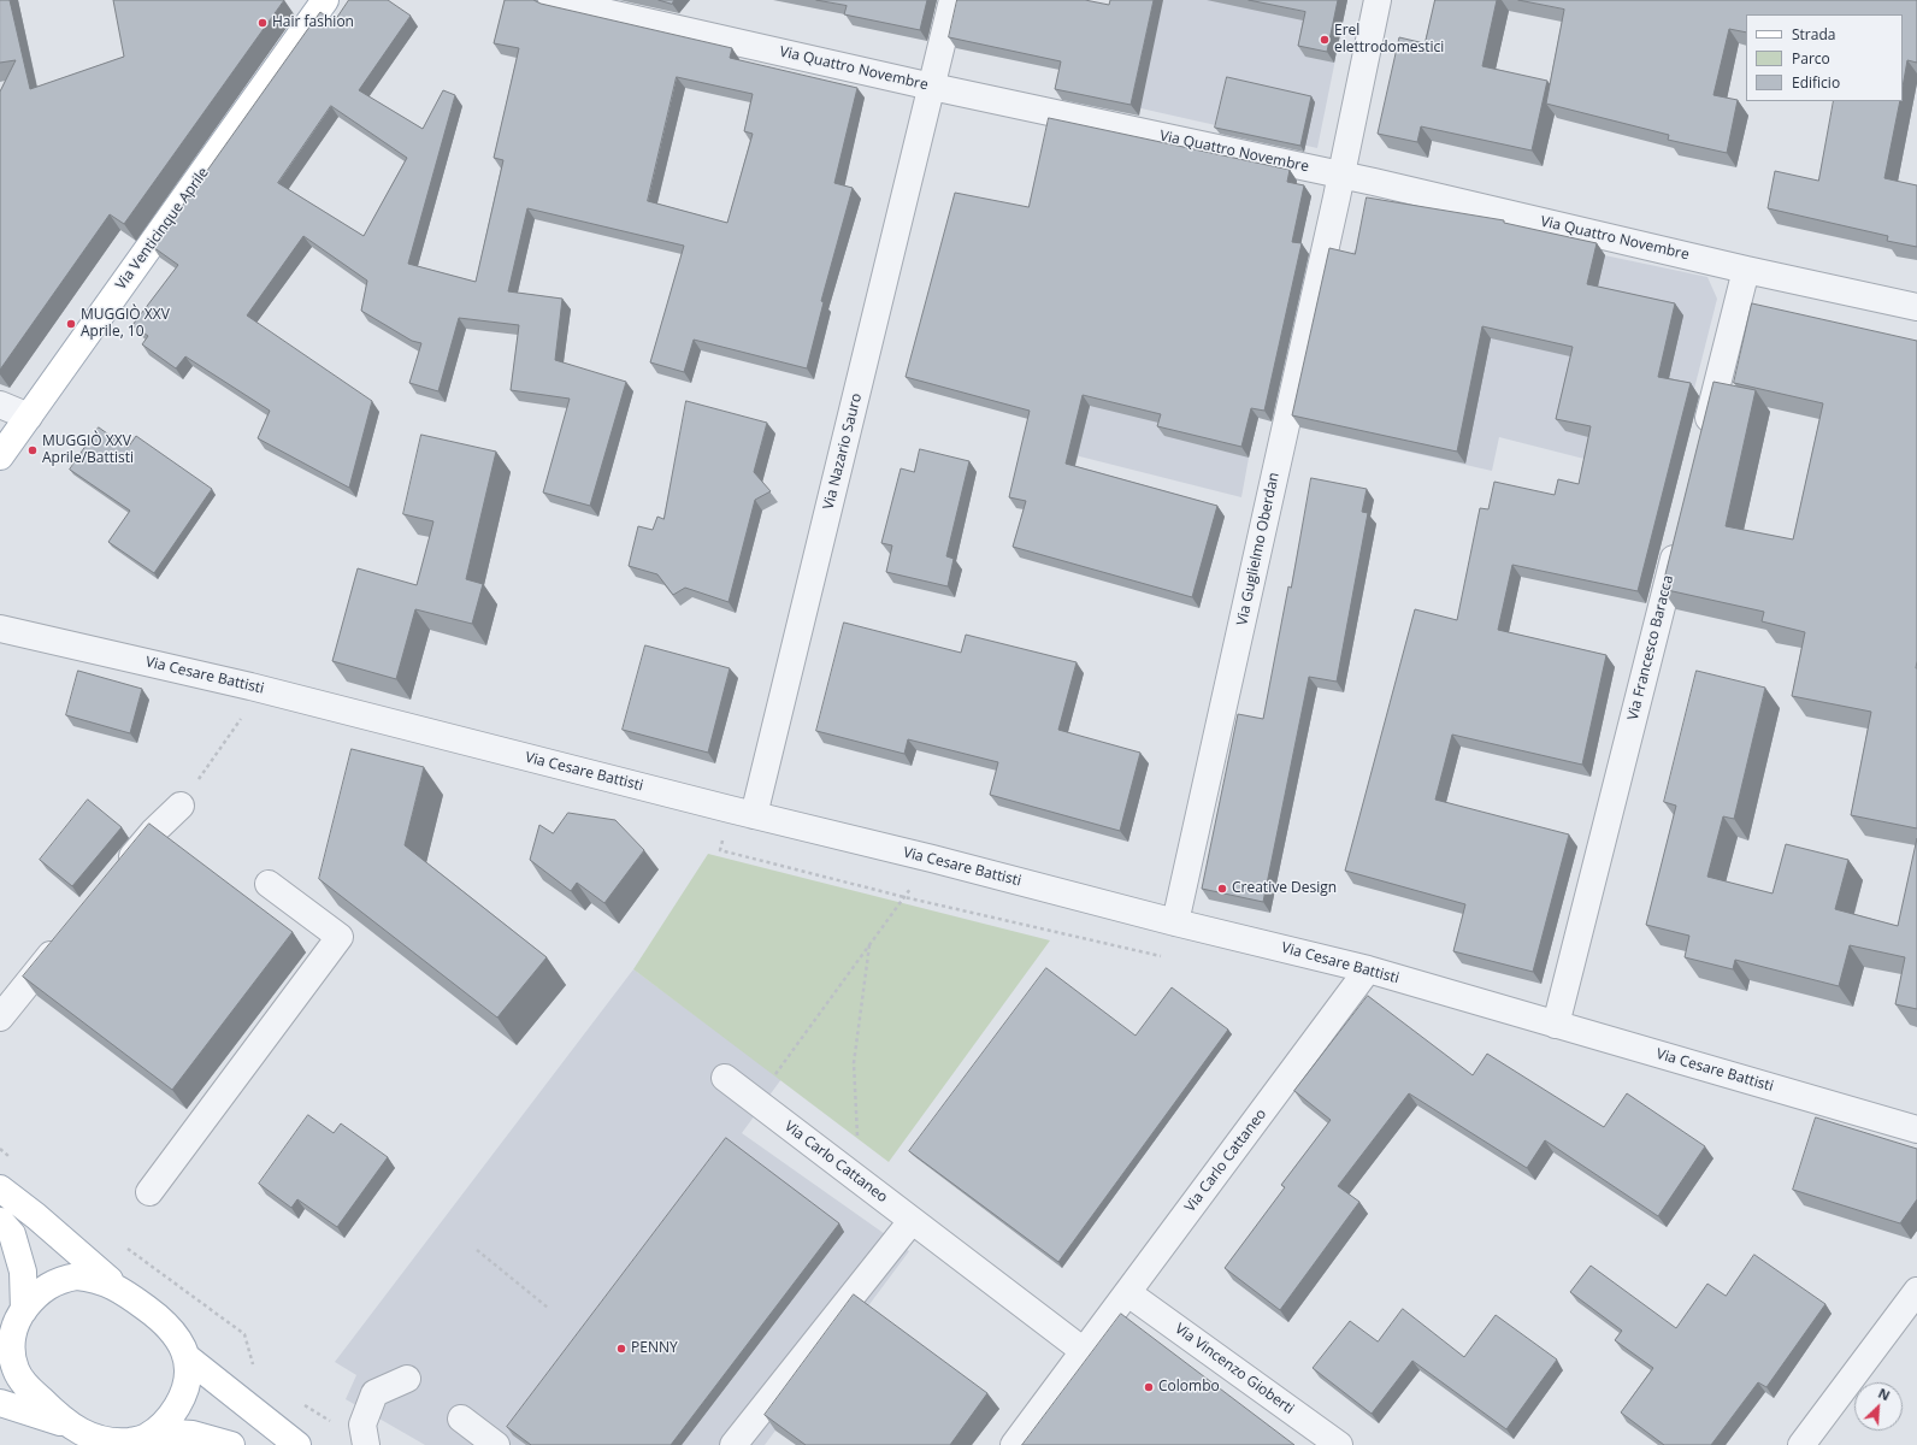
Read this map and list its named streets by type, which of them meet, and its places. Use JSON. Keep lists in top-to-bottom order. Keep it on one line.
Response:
{"streets":{"main road":["Via Venticinque Aprile"],"street":["Via Quattro Novembre","Via Nazario Sauro","Via Guglielmo Oberdan","Via Francesco Baracca","Via Cesare Battisti","Via Carlo Cattaneo","Via Vincenzo Gioberti"]},"crossings":[["Via Quattro Novembre","Via Nazario Sauro"],["Via Quattro Novembre","Via Guglielmo Oberdan"],["Via Nazario Sauro","Via Cesare Battisti"],["Via Guglielmo Oberdan","Via Cesare Battisti"],["Via Francesco Baracca","Via Cesare Battisti"],["Via Cesare Battisti","Via Carlo Cattaneo"],["Via Carlo Cattaneo","Via Vincenzo Gioberti"]],"places":["Hair fashion","Erel elettrodomestici","MUGGIÒ XXV Aprile, 10","MUGGIÒ XXV Aprile/Battisti","Creative Design","PENNY","Colombo"],"legend":["Strada","Parco","Edificio"],"north":"top right"}
